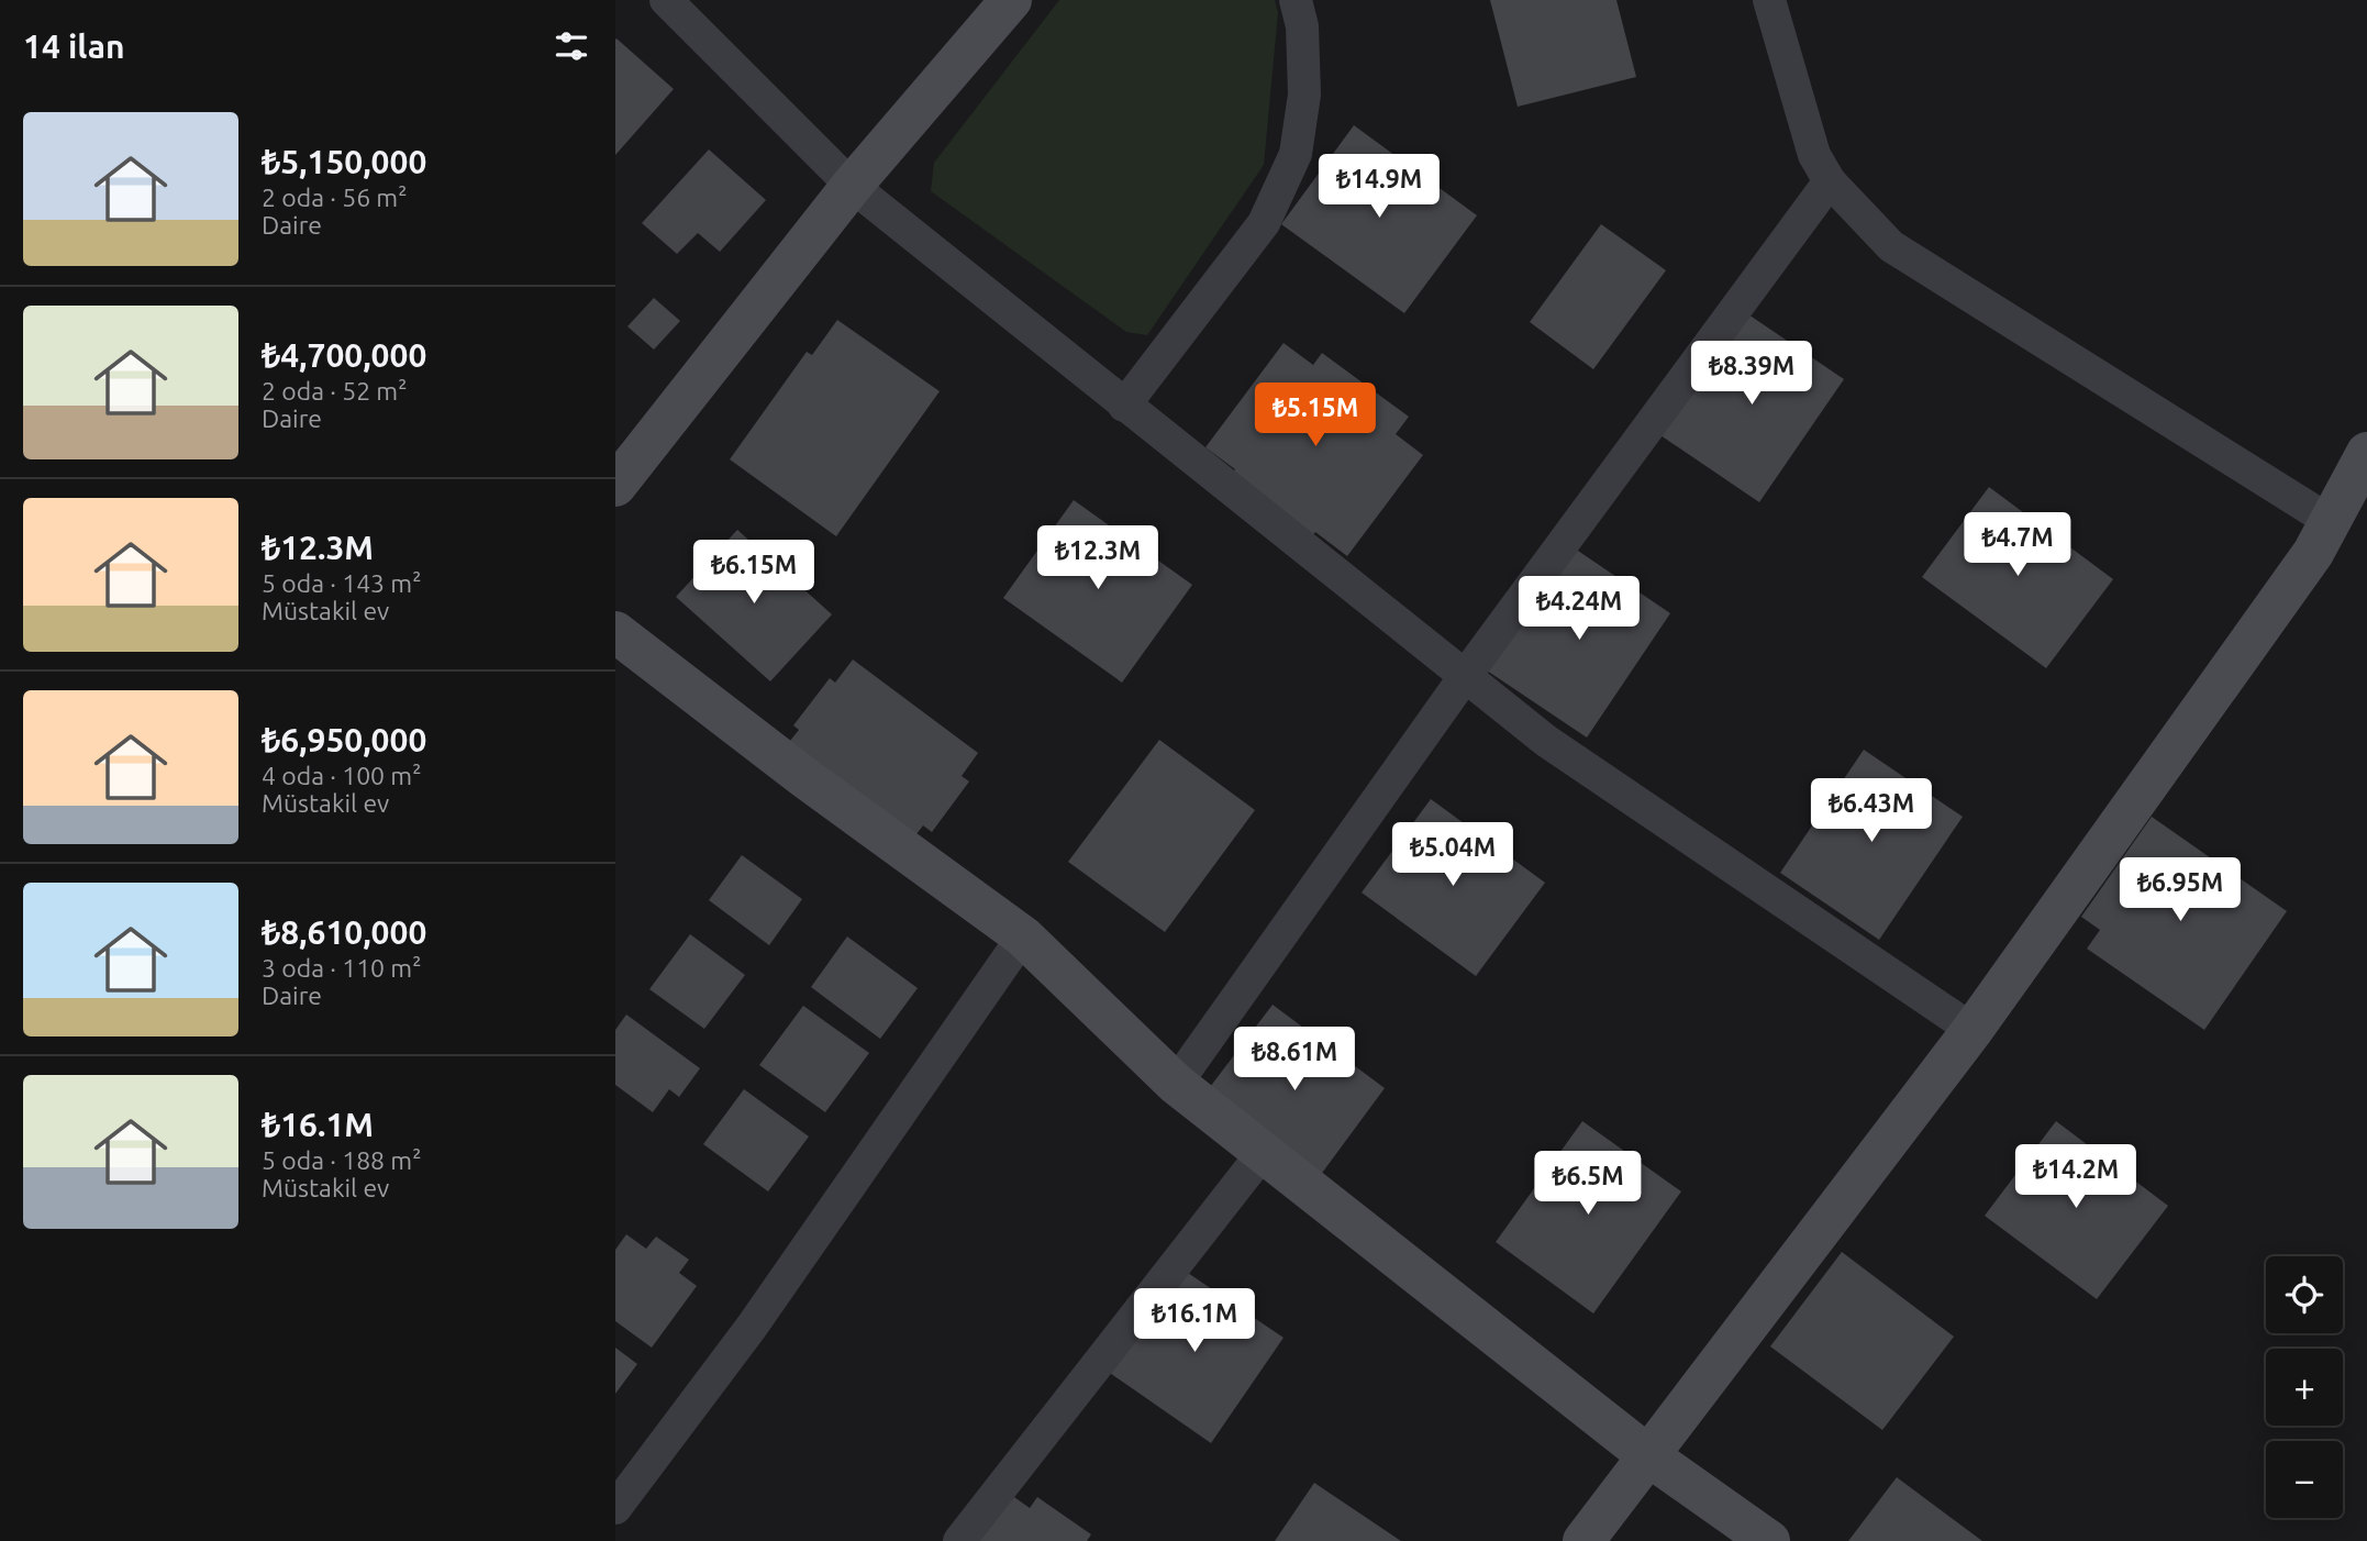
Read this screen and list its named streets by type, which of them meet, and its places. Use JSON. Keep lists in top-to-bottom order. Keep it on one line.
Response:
{"page":{"heading":"14 ilan","list":[{"name":"₺5,150,000","note":"2 oda · 56 m² · Daire"},{"name":"₺4,700,000","note":"2 oda · 52 m² · Daire"},{"name":"₺12.3M","note":"5 oda · 143 m² · Müstakil ev"},{"name":"₺6,950,000","note":"4 oda · 100 m² · Müstakil ev"},{"name":"₺8,610,000","note":"3 oda · 110 m² · Daire"},{"name":"₺16.1M","note":"5 oda · 188 m² · Müstakil ev"}],"price":["₺14.9M","₺8.39M","₺5.15M","₺4.7M","₺12.3M","₺6.15M","₺4.24M","₺6.43M","₺5.04M","₺6.95M","₺8.61M","₺14.2M","₺6.5M","₺16.1M"],"map_buttons":["+","−"]}}
